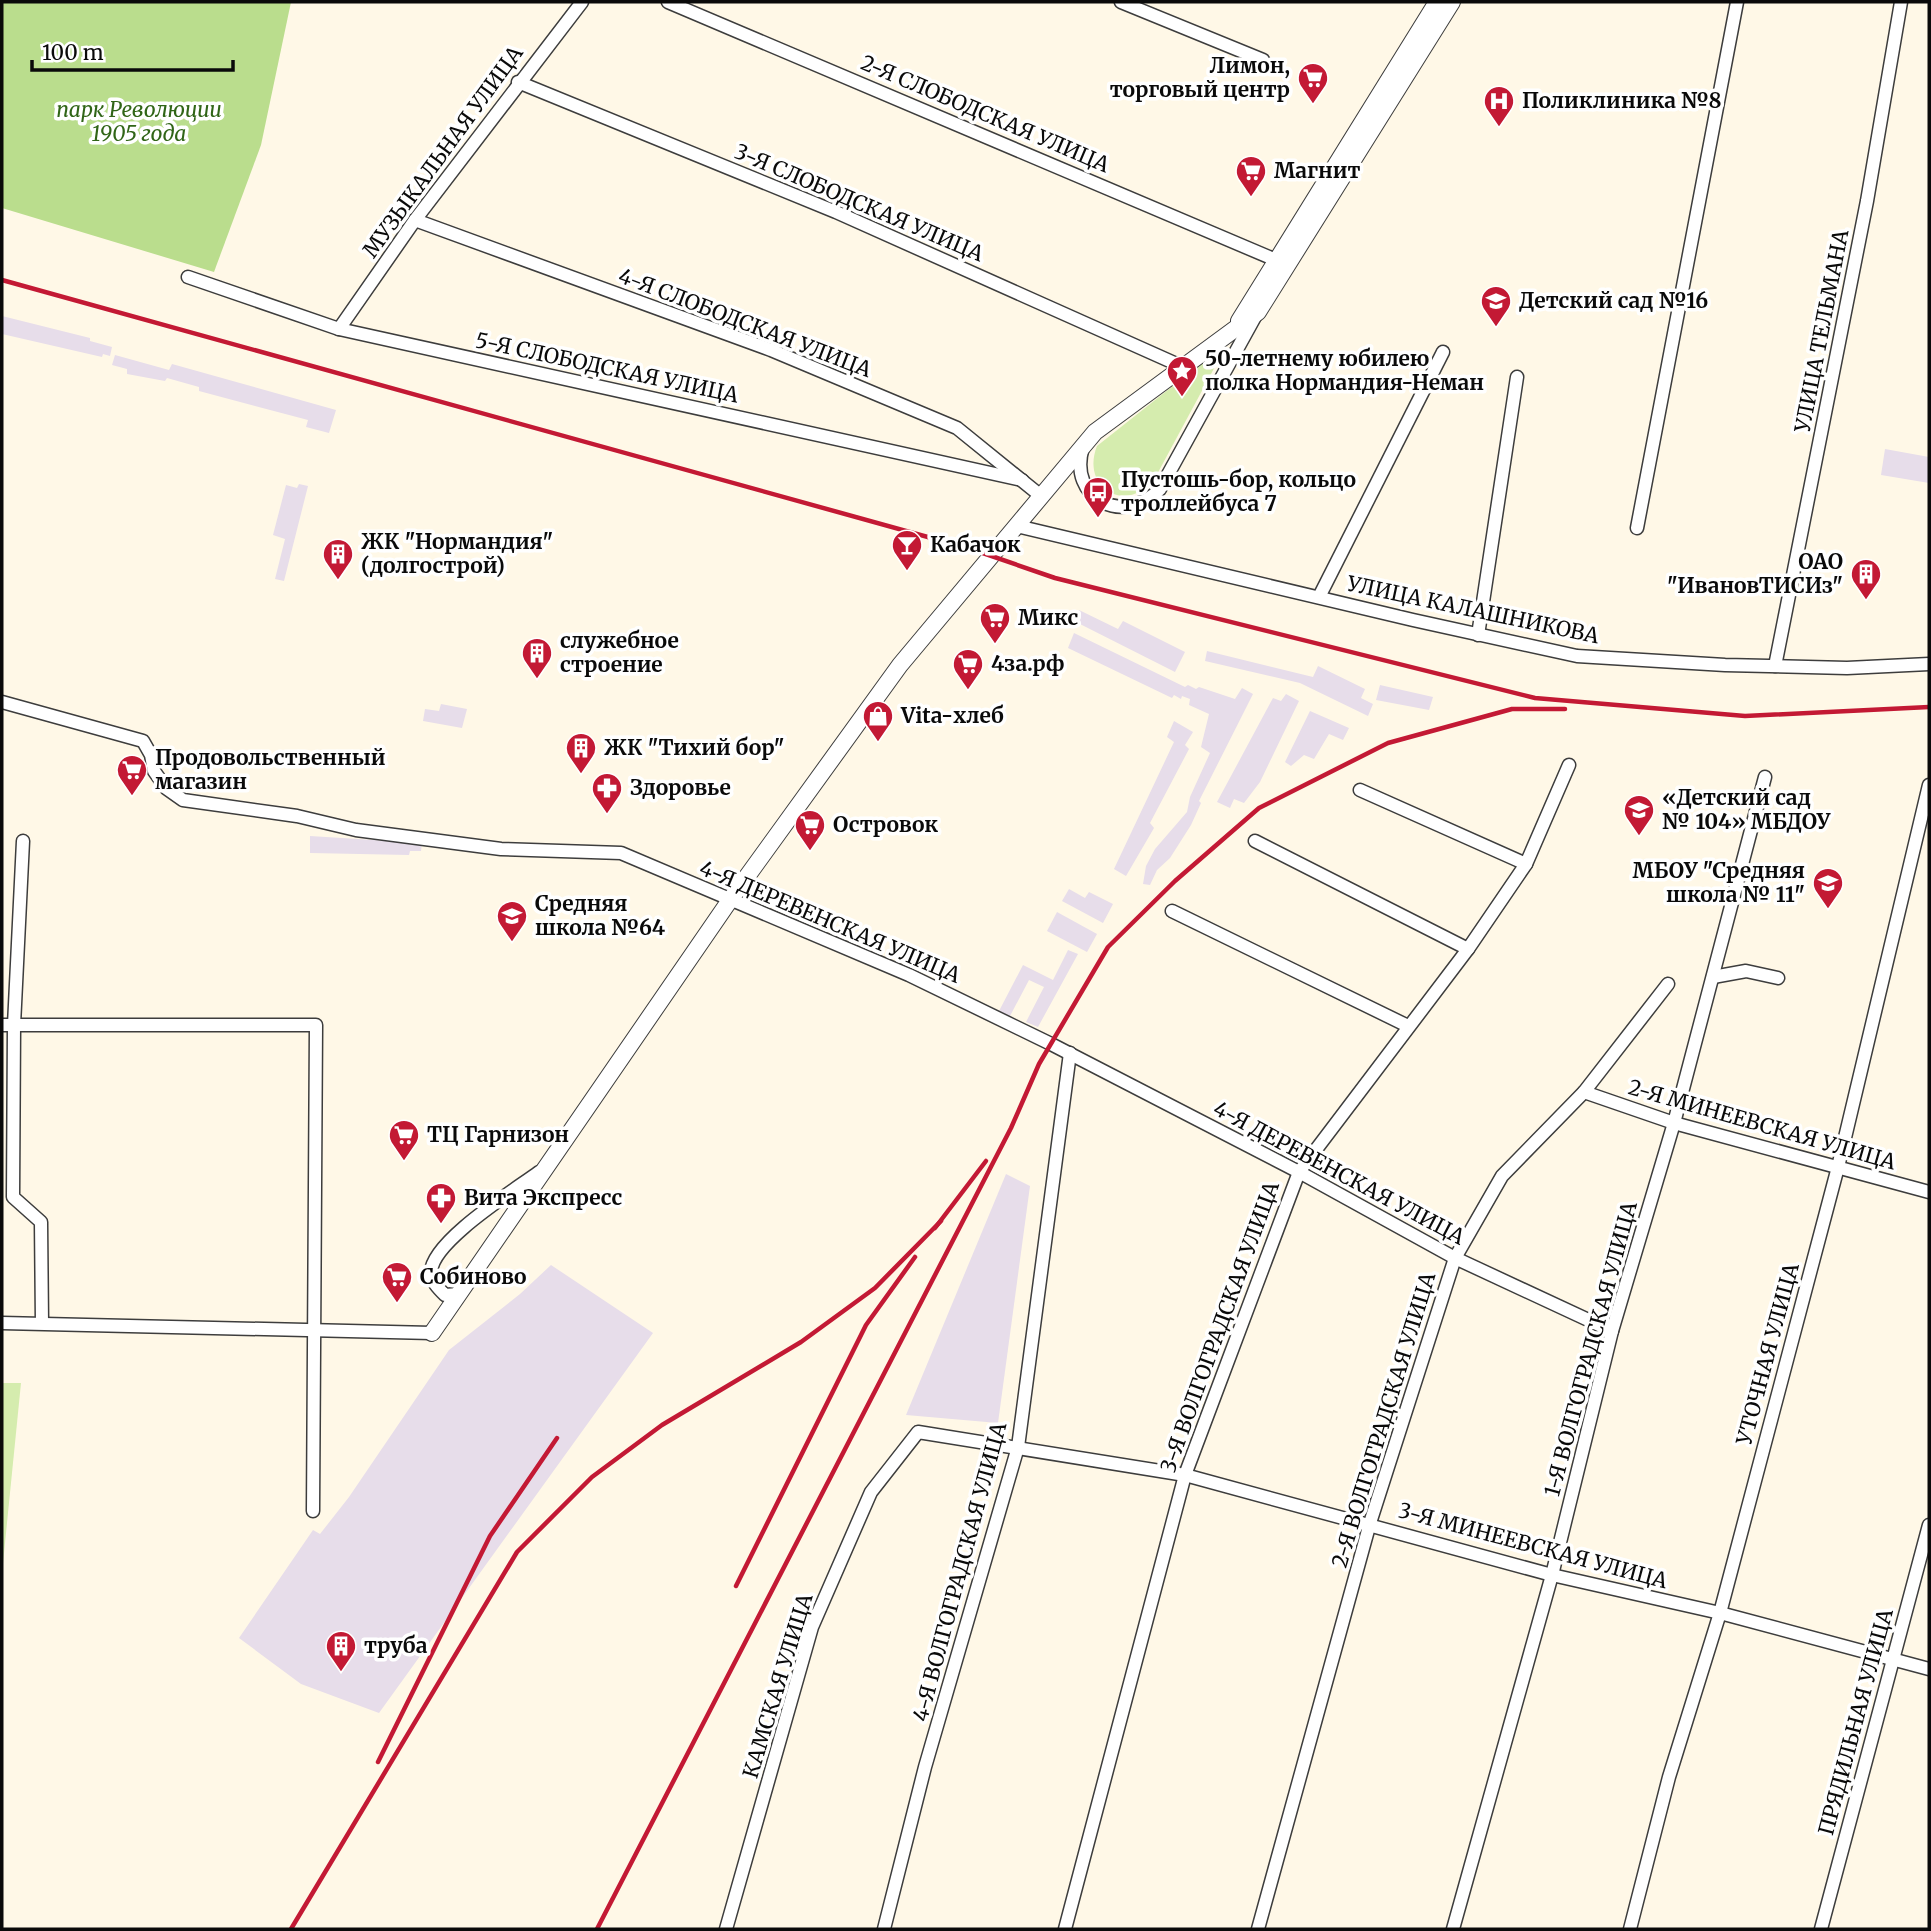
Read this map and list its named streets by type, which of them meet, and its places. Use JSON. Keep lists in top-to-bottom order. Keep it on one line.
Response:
{"streets":{"street":["2-Я СЛОБОДСКАЯ УЛИЦА","МУЗЫКАЛЬНАЯ УЛИЦА","3-Я СЛОБОДСКАЯ УЛИЦА","4-Я СЛОБОДСКАЯ УЛИЦА","УЛИЦА ТЕЛЬМАНА","5-Я СЛОБОДСКАЯ УЛИЦА","УЛИЦА КАЛАШНИКОВА","4-Я ДЕРЕВЕНСКАЯ УЛИЦА","2-Я МИНЕЕВСКАЯ УЛИЦА","3-Я ВОЛГОГРАДСКАЯ УЛИЦА","1-Я ВОЛГОГРАДСКАЯ УЛИЦА","УТОЧНАЯ УЛИЦА","2-Я ВОЛГОГРАДСКАЯ УЛИЦА","3-Я МИНЕЕВСКАЯ УЛИЦА","4-Я ВОЛГОГРАДСКАЯ УЛИЦА","КАМСКАЯ УЛИЦА","ПРЯДИЛЬНАЯ УЛИЦА"]},"crossings":[["МУЗЫКАЛЬНАЯ УЛИЦА","3-Я СЛОБОДСКАЯ УЛИЦА"],["МУЗЫКАЛЬНАЯ УЛИЦА","4-Я СЛОБОДСКАЯ УЛИЦА"],["МУЗЫКАЛЬНАЯ УЛИЦА","5-Я СЛОБОДСКАЯ УЛИЦА"],["4-Я СЛОБОДСКАЯ УЛИЦА","5-Я СЛОБОДСКАЯ УЛИЦА"],["УЛИЦА ТЕЛЬМАНА","УЛИЦА КАЛАШНИКОВА"],["4-Я ДЕРЕВЕНСКАЯ УЛИЦА","3-Я ВОЛГОГРАДСКАЯ УЛИЦА"],["4-Я ДЕРЕВЕНСКАЯ УЛИЦА","1-Я ВОЛГОГРАДСКАЯ УЛИЦА"],["4-Я ДЕРЕВЕНСКАЯ УЛИЦА","2-Я ВОЛГОГРАДСКАЯ УЛИЦА"],["4-Я ДЕРЕВЕНСКАЯ УЛИЦА","4-Я ВОЛГОГРАДСКАЯ УЛИЦА"],["2-Я МИНЕЕВСКАЯ УЛИЦА","1-Я ВОЛГОГРАДСКАЯ УЛИЦА"],["2-Я МИНЕЕВСКАЯ УЛИЦА","УТОЧНАЯ УЛИЦА"],["2-Я МИНЕЕВСКАЯ УЛИЦА","2-Я ВОЛГОГРАДСКАЯ УЛИЦА"],["3-Я ВОЛГОГРАДСКАЯ УЛИЦА","3-Я МИНЕЕВСКАЯ УЛИЦА"],["1-Я ВОЛГОГРАДСКАЯ УЛИЦА","3-Я МИНЕЕВСКАЯ УЛИЦА"],["УТОЧНАЯ УЛИЦА","3-Я МИНЕЕВСКАЯ УЛИЦА"],["2-Я ВОЛГОГРАДСКАЯ УЛИЦА","3-Я МИНЕЕВСКАЯ УЛИЦА"],["3-Я МИНЕЕВСКАЯ УЛИЦА","4-Я ВОЛГОГРАДСКАЯ УЛИЦА"],["3-Я МИНЕЕВСКАЯ УЛИЦА","КАМСКАЯ УЛИЦА"],["3-Я МИНЕЕВСКАЯ УЛИЦА","ПРЯДИЛЬНАЯ УЛИЦА"]],"parks":["парк Революции 1905 года"],"places":{"supermarket":["Лимон, торговый центр","Магнит","Микс","4за.рф","Продовольственный магазин","Островок","ТЦ Гарнизон","Собиново"],"hospital":["Поликлиника №8"],"school or university":["Детский сад №16","«Детский сад № 104» МБДОУ","МБОУ \"Средняя школа № 11\"","Средняя школа №64"],"place":["50-летнему юбилею полка Нормандия-Неман"],"bus stop":["Пустошь-бор, кольцо троллейбуса 7"],"bar":["Кабачок"],"building":["ЖК \"Нормандия\" (долгострой)","ОАО \"ИвановТИСИз\"","служебное строение","ЖК \"Тихий бор\"","труба"],"shop":["Vita-хлеб"],"pharmacy":["Здоровье","Вита Экспресс"]},"scale_bar":"100 m"}
